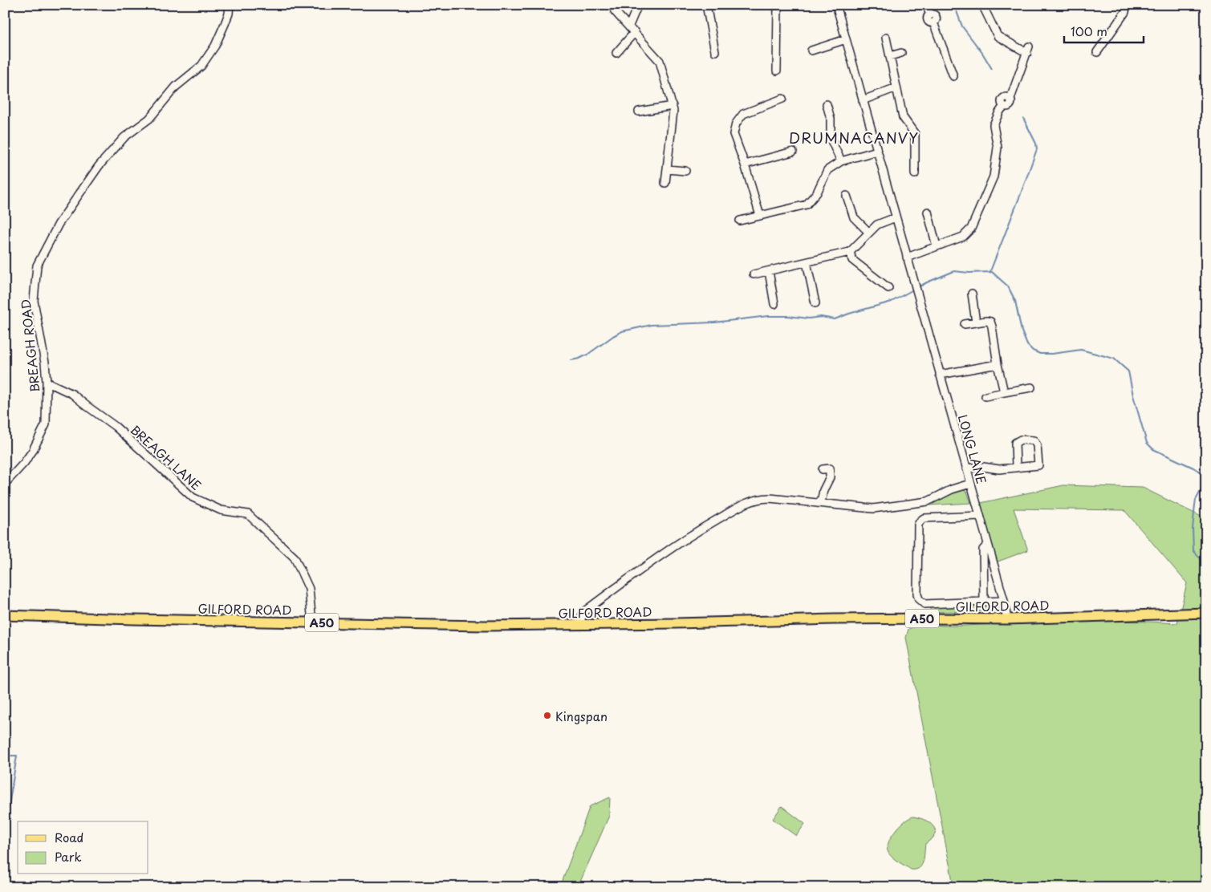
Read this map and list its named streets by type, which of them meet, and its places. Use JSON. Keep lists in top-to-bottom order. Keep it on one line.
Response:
{"streets":{"main road":["GILFORD ROAD","A50"],"street":["BREAGH ROAD","LONG LANE","BREAGH LANE"]},"crossings":[["BREAGH ROAD","BREAGH LANE"],["LONG LANE","GILFORD ROAD"],["BREAGH LANE","GILFORD ROAD"]],"districts":["DRUMNACANVY"],"places":["Kingspan"],"legend":["Road","Park"],"scale_bar":"100 m"}
